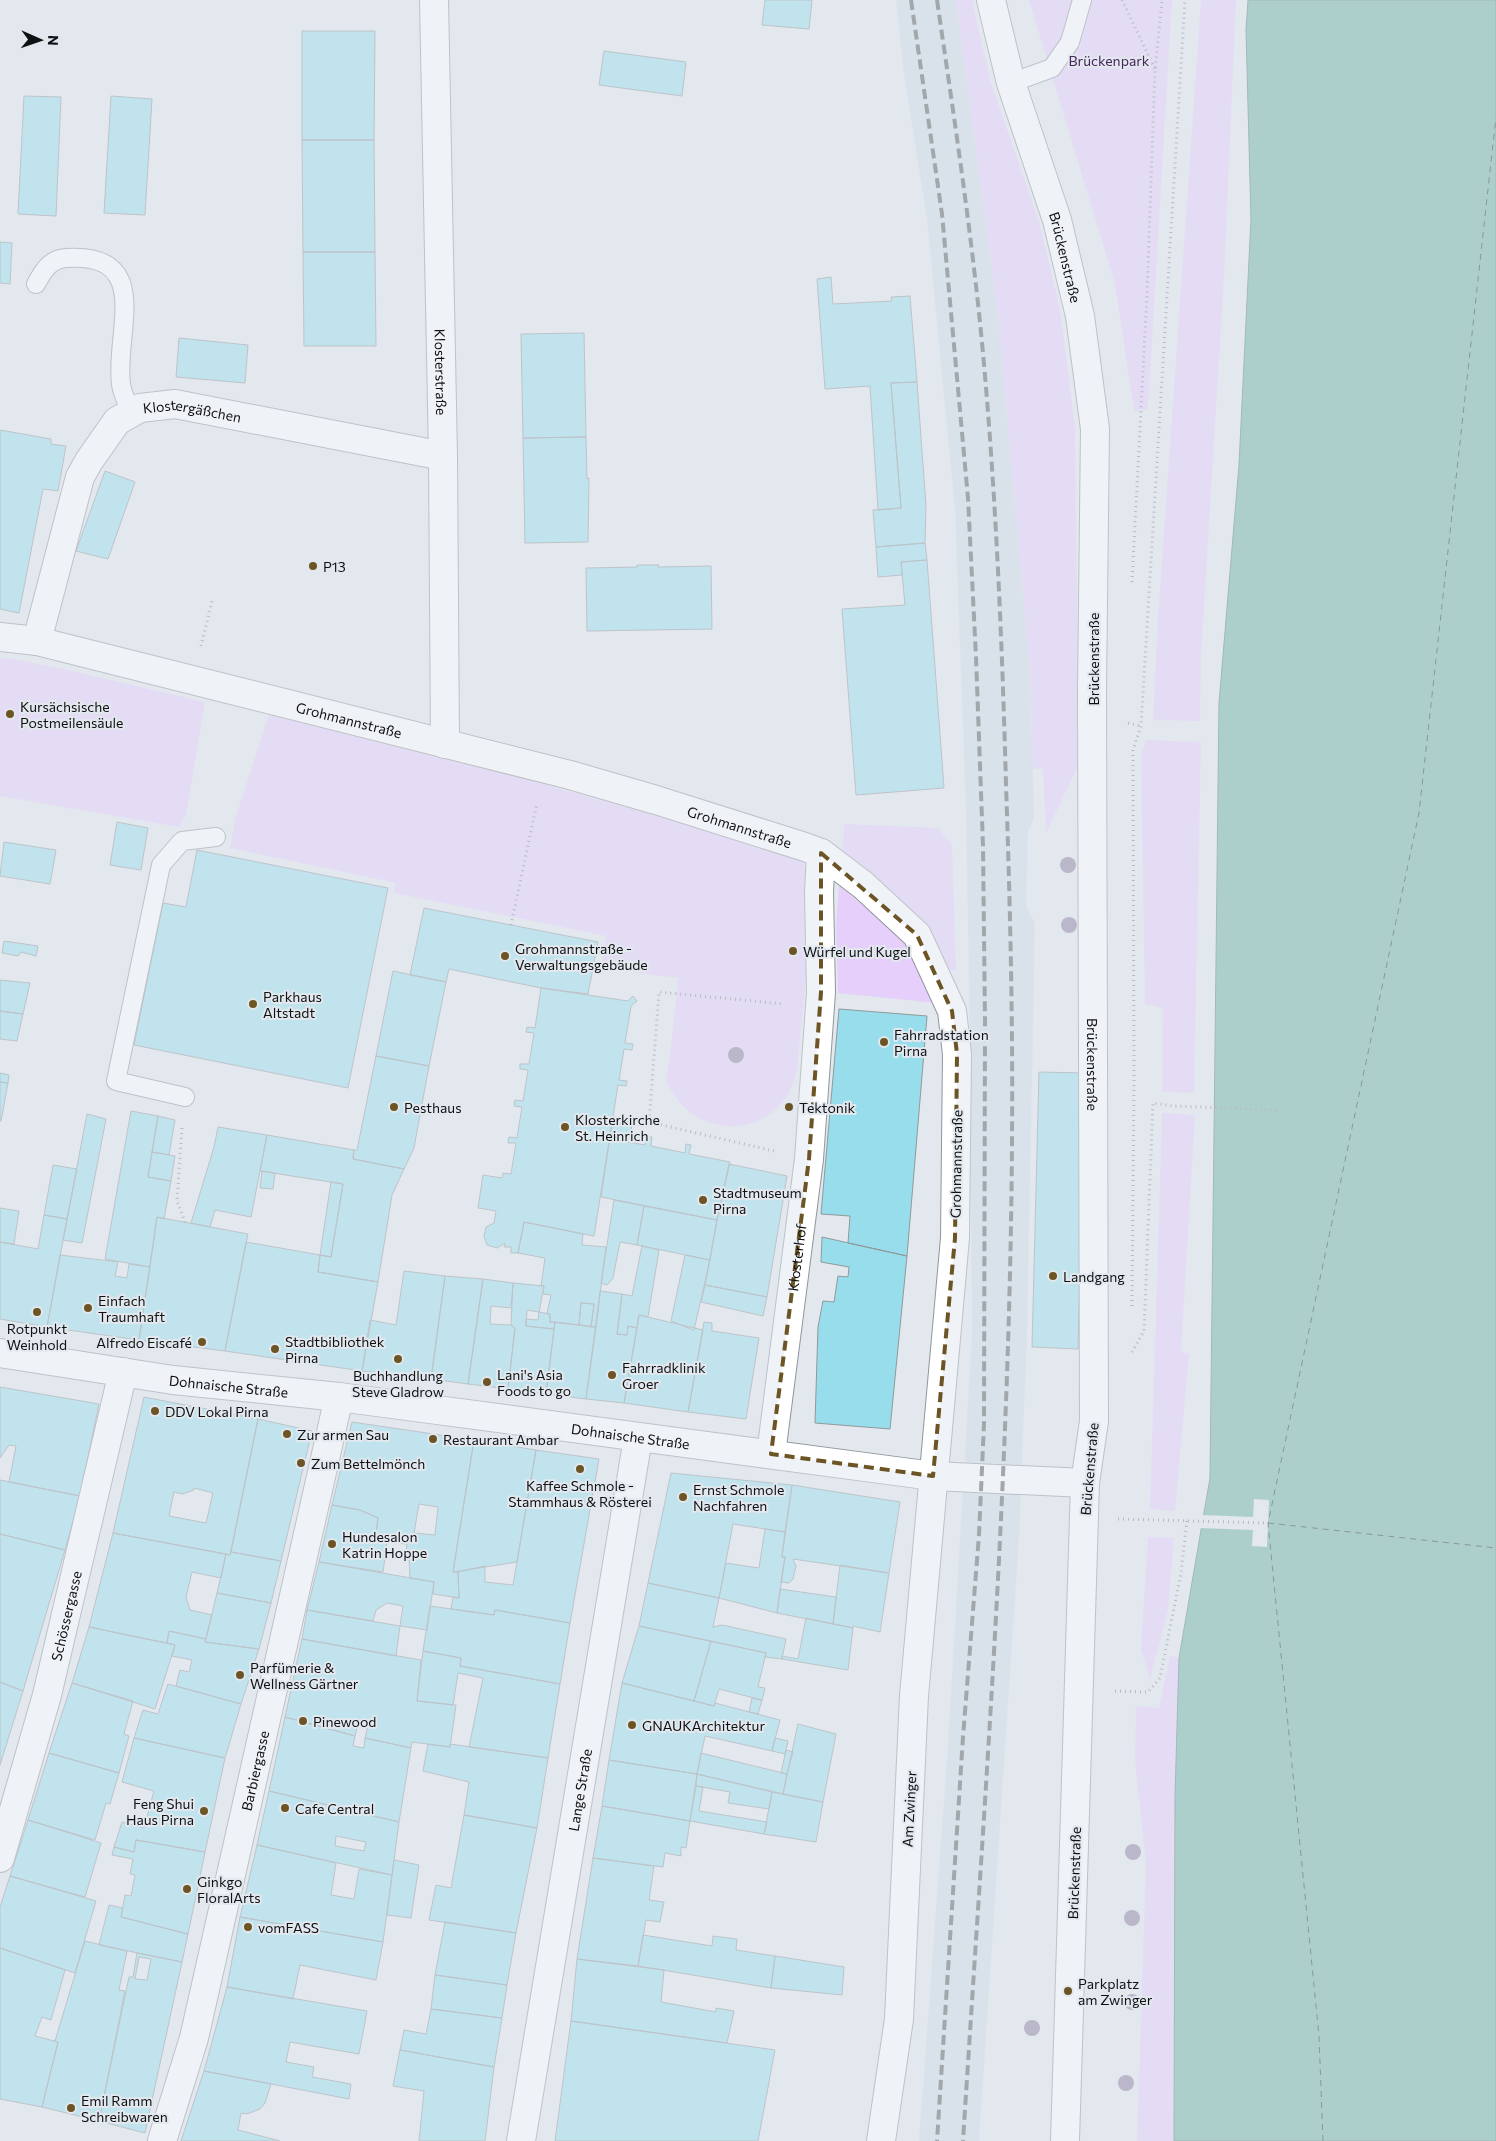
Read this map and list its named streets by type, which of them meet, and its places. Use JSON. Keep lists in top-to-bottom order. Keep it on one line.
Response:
{"streets":{"street":["Brückenstraße","Klosterstraße","Klostergäßchen","Grohmannstraße","Klosterhof","Dohnaische Straße","Schössergasse","Barbiergasse","Lange Straße","Am Zwinger"]},"crossings":[["Brückenstraße","Dohnaische Straße"],["Klosterstraße","Klostergäßchen"],["Klosterstraße","Grohmannstraße"],["Klostergäßchen","Grohmannstraße"],["Grohmannstraße","Klosterhof"],["Grohmannstraße","Dohnaische Straße"],["Grohmannstraße","Am Zwinger"],["Klosterhof","Dohnaische Straße"],["Dohnaische Straße","Schössergasse"],["Dohnaische Straße","Barbiergasse"],["Dohnaische Straße","Lange Straße"],["Dohnaische Straße","Am Zwinger"]],"parks":["Brückenpark"],"places":["P13","Kursächsische Postmeilensäule","Würfel und Kugel","Grohmannstraße - Verwaltungsgebäude","Parkhaus Altstadt","Fahrradstation Pirna","Pesthaus","Tektonik","Klosterkirche St. Heinrich","Stadtmuseum Pirna","Landgang","Einfach Traumhaft","Rotpunkt Weinhold","Alfredo Eiscafé","Stadtbibliothek Pirna","Buchhandlung Steve Gladrow","Fahrradklinik Groer","Lani's Asia Foods to go","DDV Lokal Pirna","Zur armen Sau","Restaurant Ambar","Zum Bettelmönch","Kaffee Schmole - Stammhaus & Rösterei","Ernst Schmole Nachfahren","Hundesalon Katrin Hoppe","Parfümerie & Wellness Gärtner","Pinewood","GNAUKArchitektur","Cafe Central","Feng Shui Haus Pirna","Ginkgo FloralArts","vomFASS","Parkplatz am Zwinger","Emil Ramm Schreibwaren"],"north":"right"}
